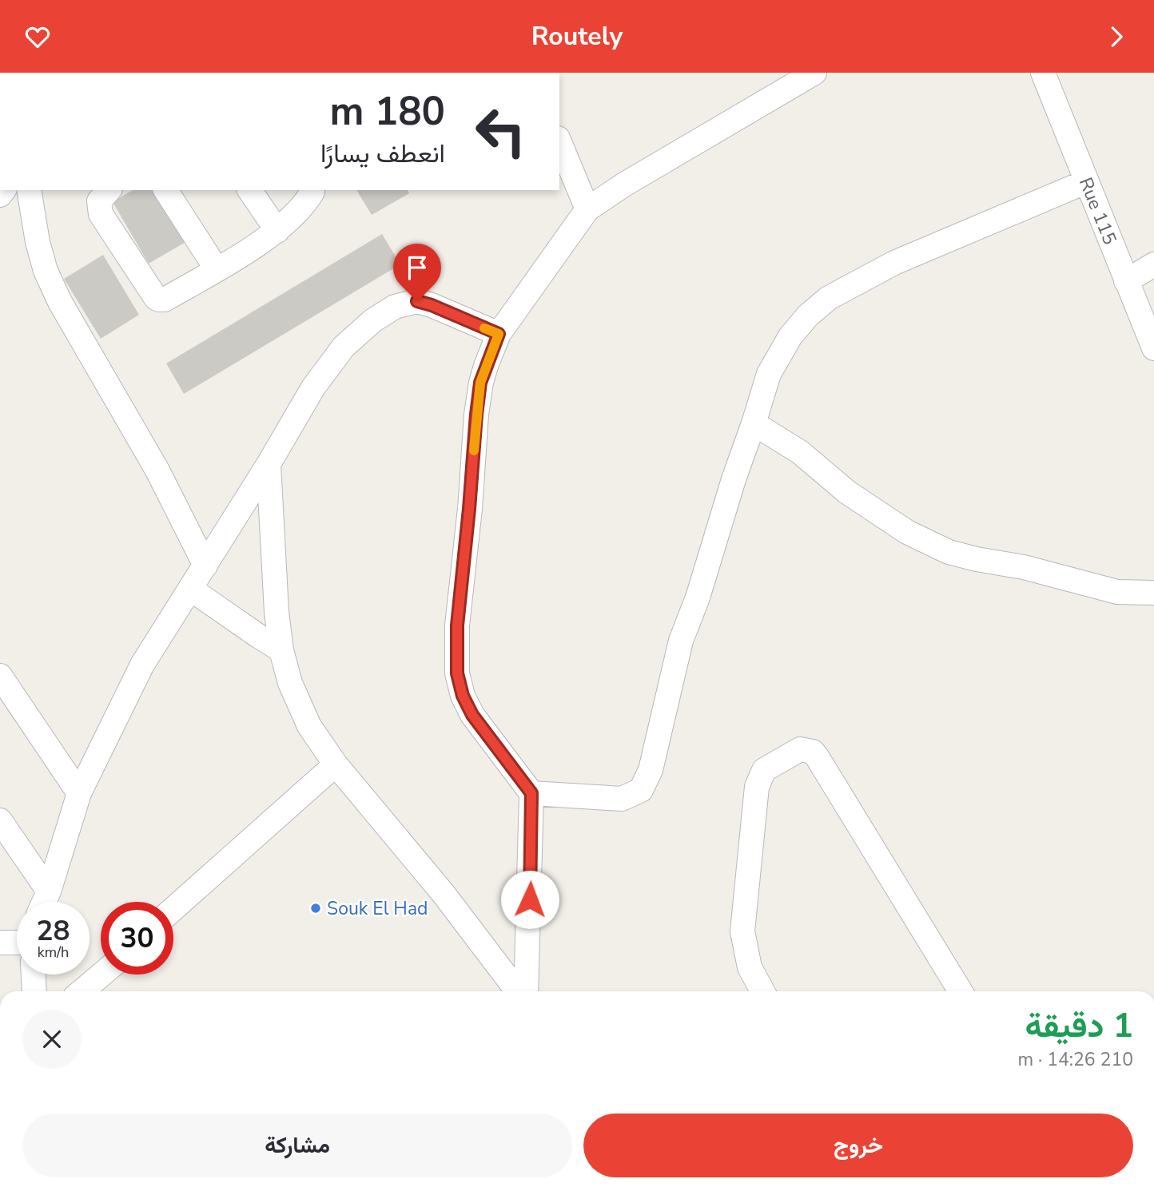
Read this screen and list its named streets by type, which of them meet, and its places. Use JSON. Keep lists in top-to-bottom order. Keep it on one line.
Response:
{"streets":{"street":["Rue 115"]},"places":["Souk El Had"],"page":{"header":"Routely","turn":["180 m","انعطف يسارًا"],"speed":"28 km/h","limit":"30","heading":["1 دقيقة","210 m · 14:26"],"buttons":["خروج","مشاركة"]}}
